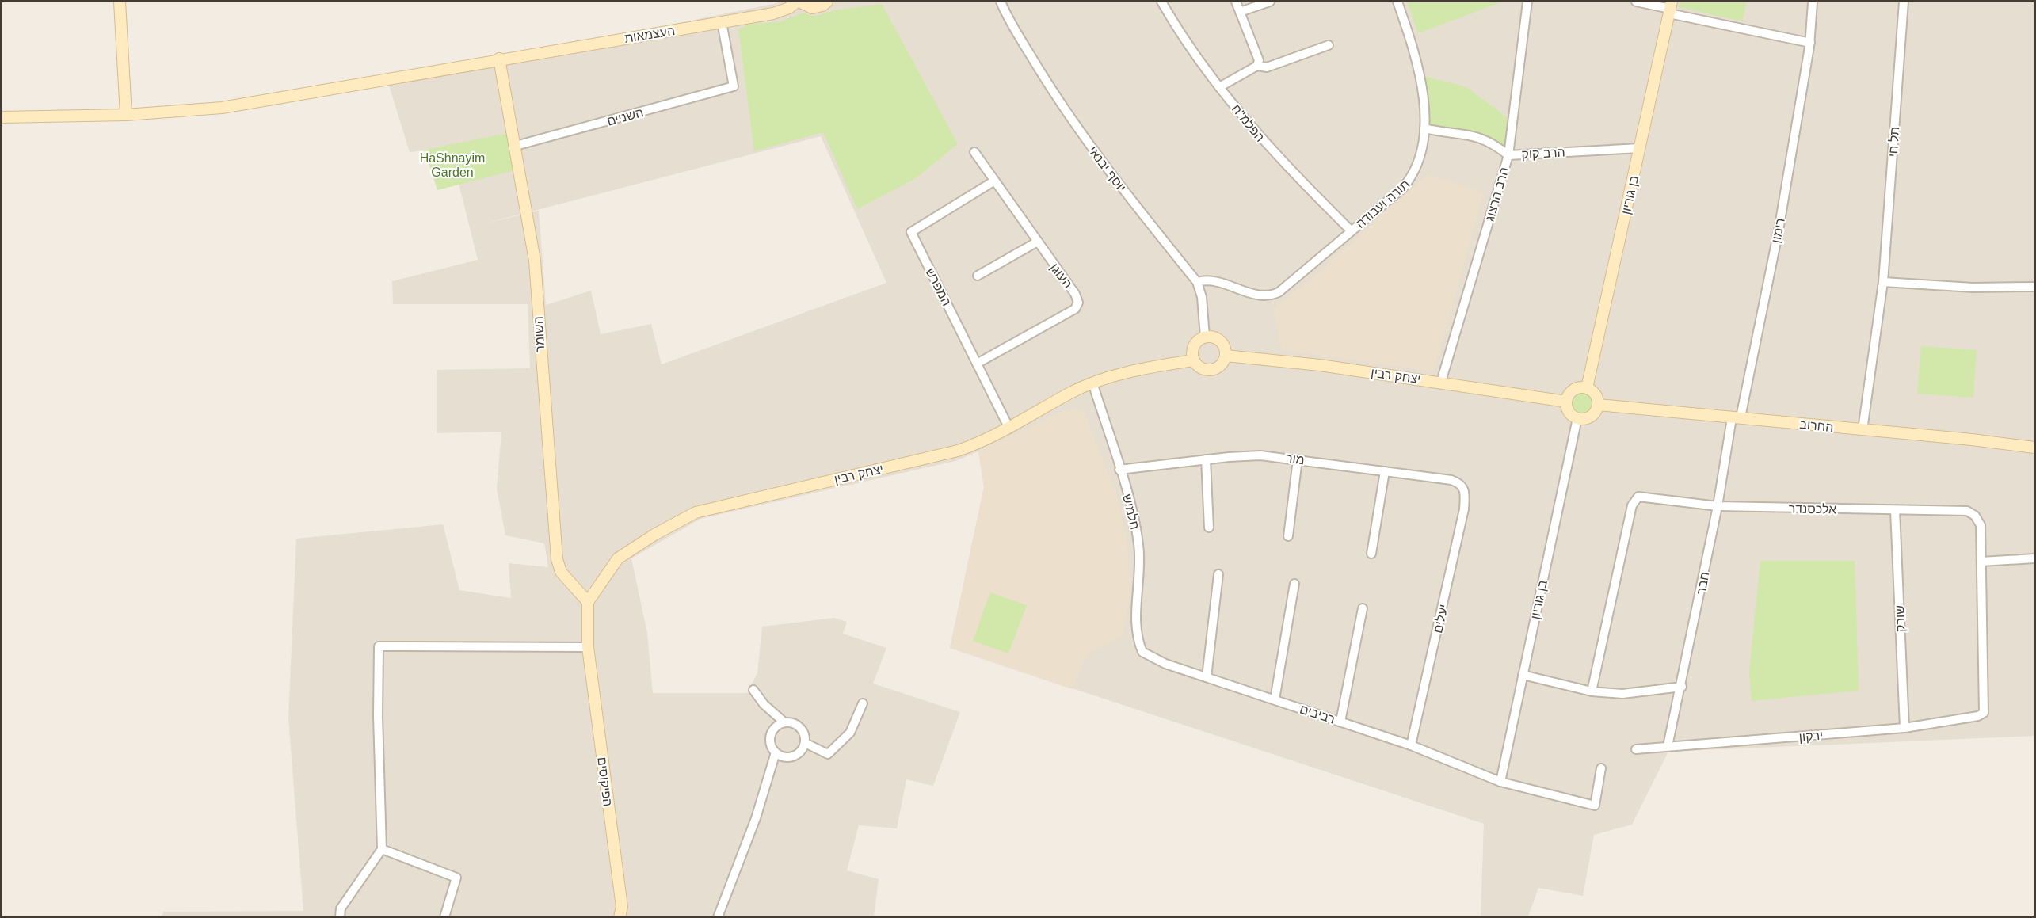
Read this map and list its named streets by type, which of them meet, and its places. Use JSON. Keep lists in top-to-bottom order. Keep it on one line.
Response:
{"streets":{"street":["העצמאות","השניים","הפלמ\"ח","תל חי","הרב קוק","יוסף יבנאי","הרב הרצוג","בן גוריון","תורה ועבודה","רימון","העוגן","המפרש","השומר","יצחק רבין","החרוב","מור","אלכסנדר","חלמיש","חבר","יעלים","שורק","רביבים","ירקון","הפיקוסים"]},"crossings":[["העצמאות","השניים"],["העצמאות","השומר"],["השניים","השומר"],["הפלמ\"ח","תורה ועבודה"],["תל חי","החרוב"],["הרב קוק","הרב הרצוג"],["הרב קוק","בן גוריון"],["הרב קוק","תורה ועבודה"],["יוסף יבנאי","תורה ועבודה"],["יוסף יבנאי","יצחק רבין"],["הרב הרצוג","יצחק רבין"],["בן גוריון","יצחק רבין"],["בן גוריון","החרוב"],["בן גוריון","רביבים"],["רימון","החרוב"],["רימון","חבר"],["העוגן","המפרש"],["המפרש","יצחק רבין"],["השומר","יצחק רבין"],["יצחק רבין","החרוב"],["יצחק רבין","חלמיש"],["החרוב","חבר"],["מור","חלמיש"],["מור","יעלים"],["אלכסנדר","חבר"],["אלכסנדר","שורק"],["אלכסנדר","ירקון"],["חלמיש","רביבים"],["חבר","ירקון"],["יעלים","רביבים"],["שורק","ירקון"]],"parks":["HaShnayim Garden"]}
